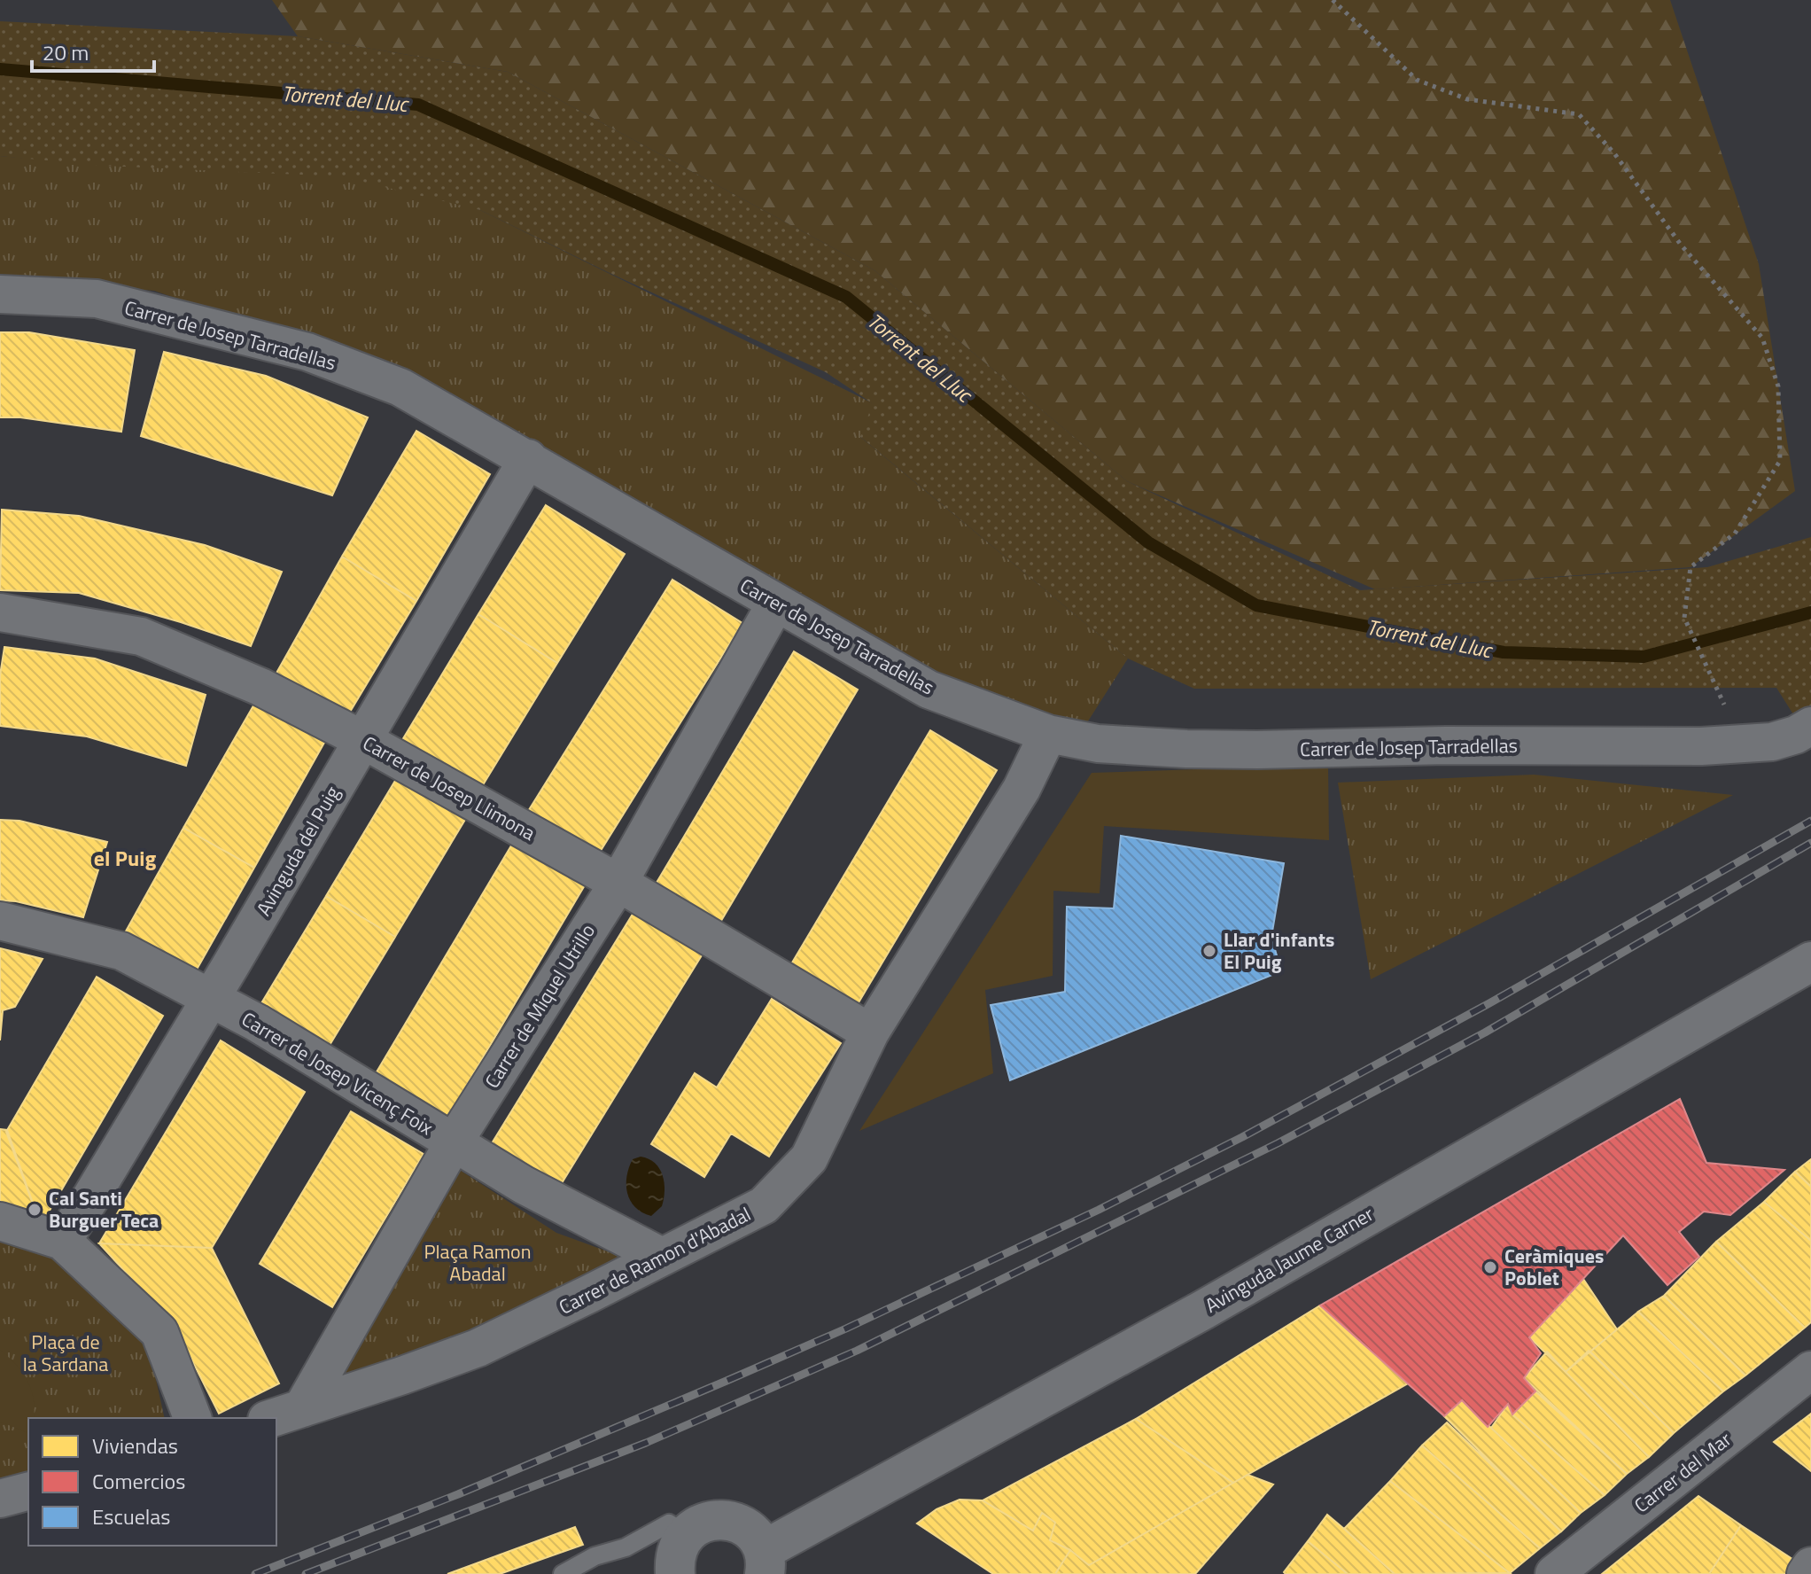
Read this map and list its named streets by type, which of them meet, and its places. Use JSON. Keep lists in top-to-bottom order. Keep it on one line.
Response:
{"streets":{"street":["Carrer de Josep Tarradellas","Carrer de Josep Llimona","Avinguda del Puig","Carrer de Miquel Utrillo","Carrer de Josep Vicenç Foix","Avinguda Jaume Carner","Carrer de Ramon d'Abadal","Carrer del Mar"]},"crossings":[["Carrer de Josep Tarradellas","Avinguda del Puig"],["Carrer de Josep Tarradellas","Carrer de Miquel Utrillo"],["Carrer de Josep Tarradellas","Carrer de Ramon d'Abadal"],["Carrer de Josep Llimona","Avinguda del Puig"],["Carrer de Josep Llimona","Carrer de Miquel Utrillo"],["Carrer de Josep Llimona","Carrer de Ramon d'Abadal"],["Avinguda del Puig","Carrer de Josep Vicenç Foix"],["Carrer de Miquel Utrillo","Carrer de Josep Vicenç Foix"],["Carrer de Miquel Utrillo","Carrer de Ramon d'Abadal"],["Carrer de Josep Vicenç Foix","Carrer de Ramon d'Abadal"]],"districts":["el Puig"],"water":["Torrent del Lluc"],"parks":["Plaça Ramon Abadal","Plaça de la Sardana"],"places":["Llar d'infants El Puig","Cal Santi Burguer Teca","Ceràmiques Poblet"],"legend":["Viviendas","Comercios","Escuelas"],"scale_bar":"20 m"}
